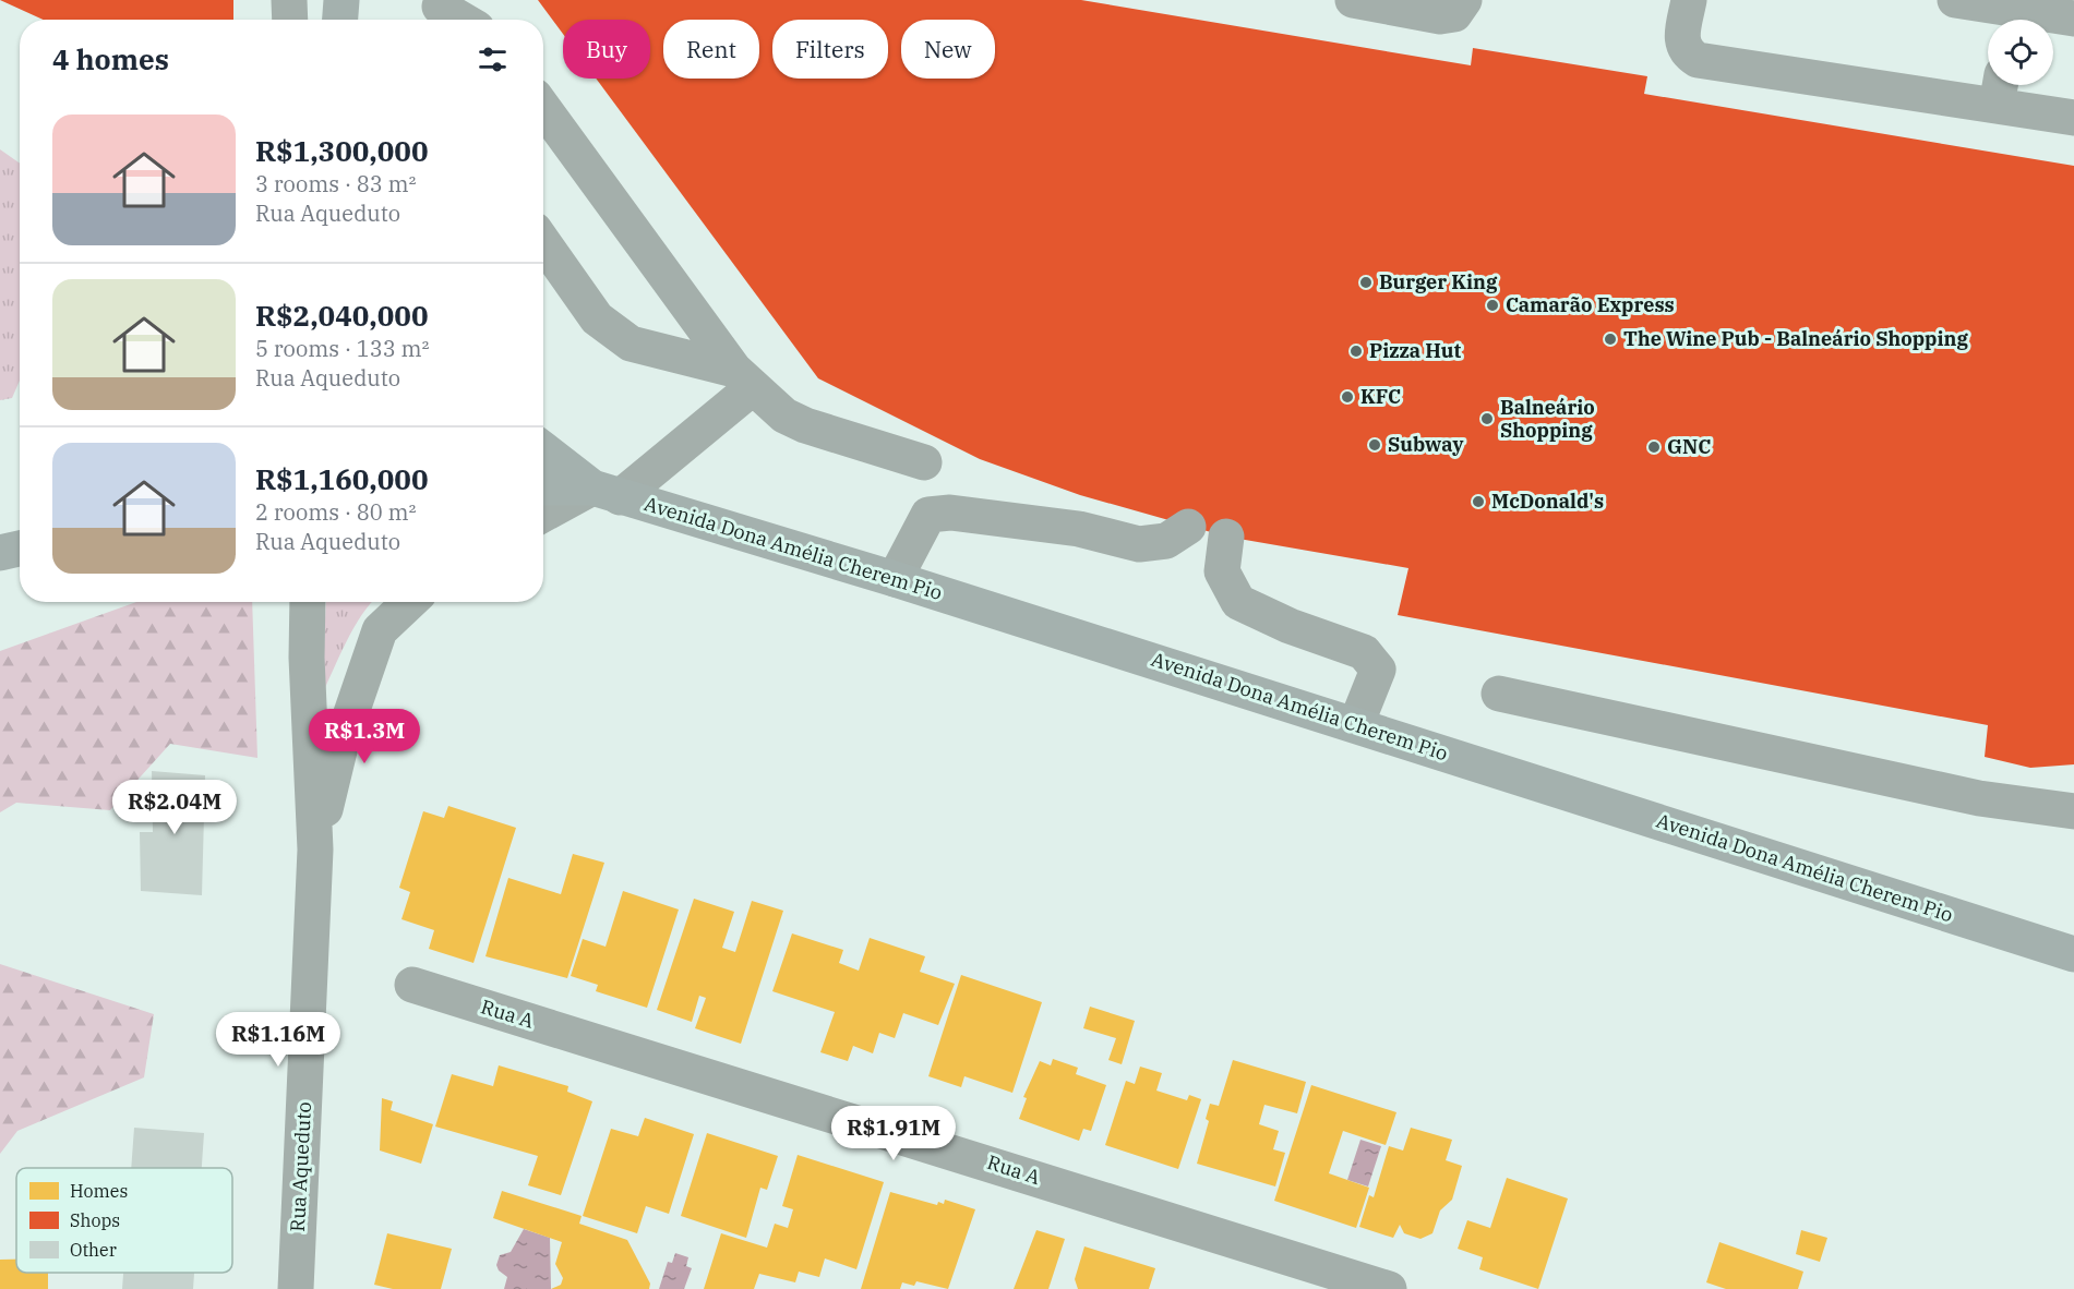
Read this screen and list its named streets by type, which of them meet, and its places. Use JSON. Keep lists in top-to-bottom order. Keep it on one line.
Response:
{"streets":{"main road":["Avenida Dona Amélia Cherem Pio"],"street":["Rua A","Rua Aqueduto"]},"places":["Burger King","Camarão Express","The Wine Pub - Balneário Shopping","Pizza Hut","KFC","Balneário Shopping","Subway","GNC","McDonald's"],"legend":["Homes","Shops","Other"],"page":{"chip":["Buy","Rent","Filters","New"],"heading":"4 homes","list":[{"name":"R$1,300,000","note":"3 rooms · 83 m² · Rua Aqueduto"},{"name":"R$2,040,000","note":"5 rooms · 133 m² · Rua Aqueduto"},{"name":"R$1,160,000","note":"2 rooms · 80 m² · Rua Aqueduto"}],"price":["R$1.3M","R$2.04M","R$1.16M","R$1.91M"]}}
